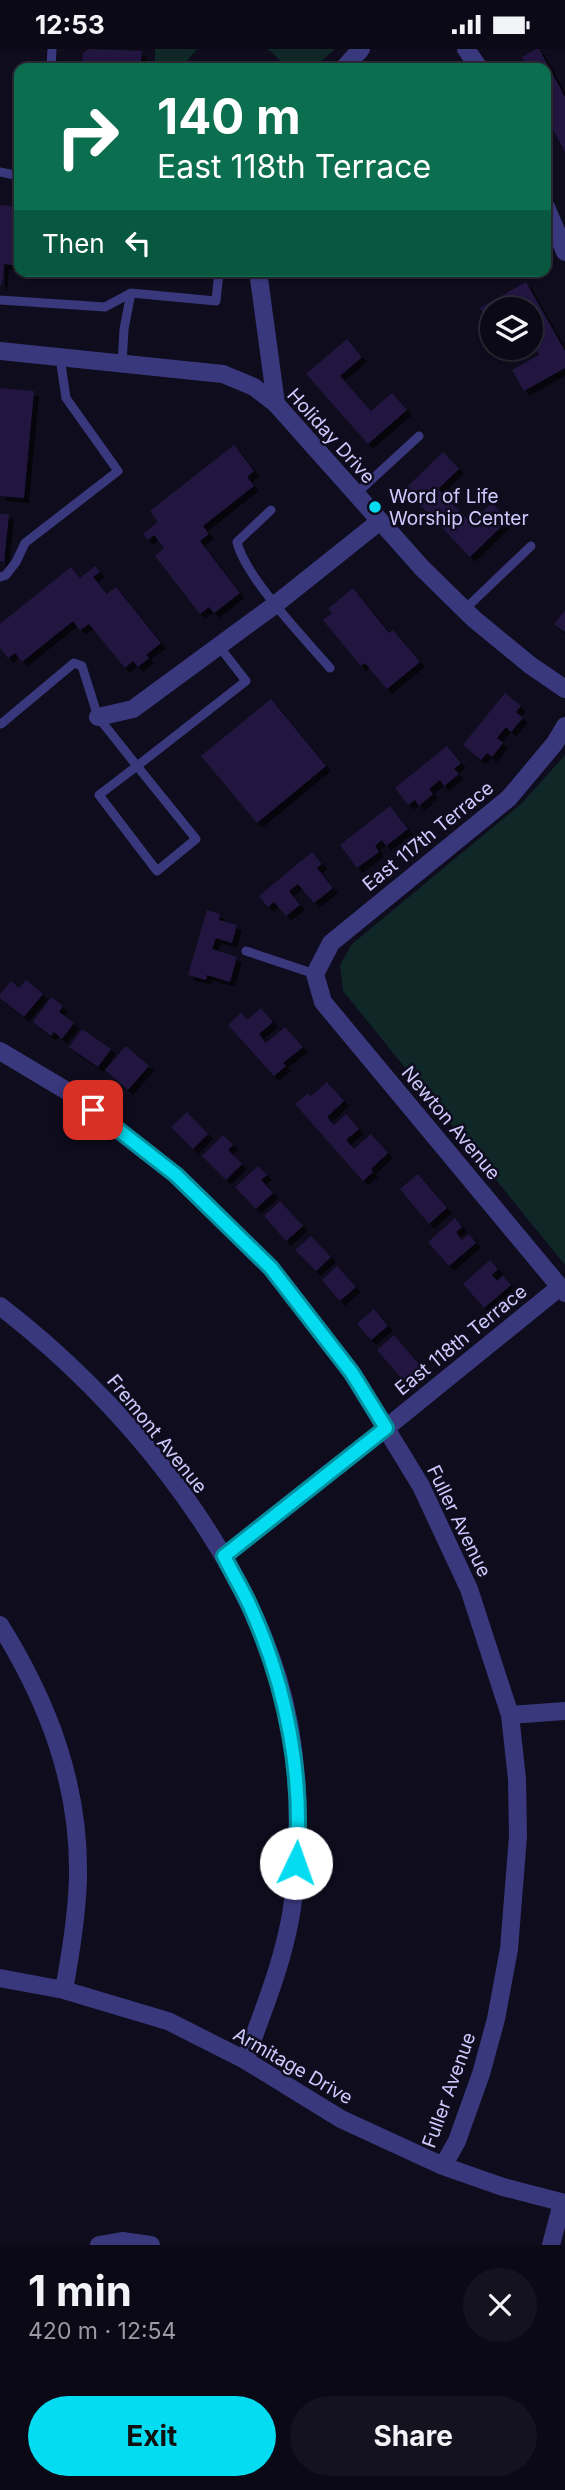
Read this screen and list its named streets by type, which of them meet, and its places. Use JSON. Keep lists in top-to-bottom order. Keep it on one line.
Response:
{"streets":{"street":["Holiday Drive","East 117th Terrace","Newton Avenue","East 118th Terrace","Fremont Avenue","Fuller Avenue","Armitage Drive"]},"crossings":[["East 117th Terrace","Newton Avenue"],["Newton Avenue","East 118th Terrace"],["East 118th Terrace","Fremont Avenue"],["East 118th Terrace","Fuller Avenue"],["Fremont Avenue","Armitage Drive"],["Fuller Avenue","Armitage Drive"]],"places":["Word of Life Worship Center"],"page":{"status":"12:53","turn":["140 m","East 118th Terrace"],"then":"Then","heading":["1 min","420 m · 12:54"],"buttons":["Exit","Share"]}}
